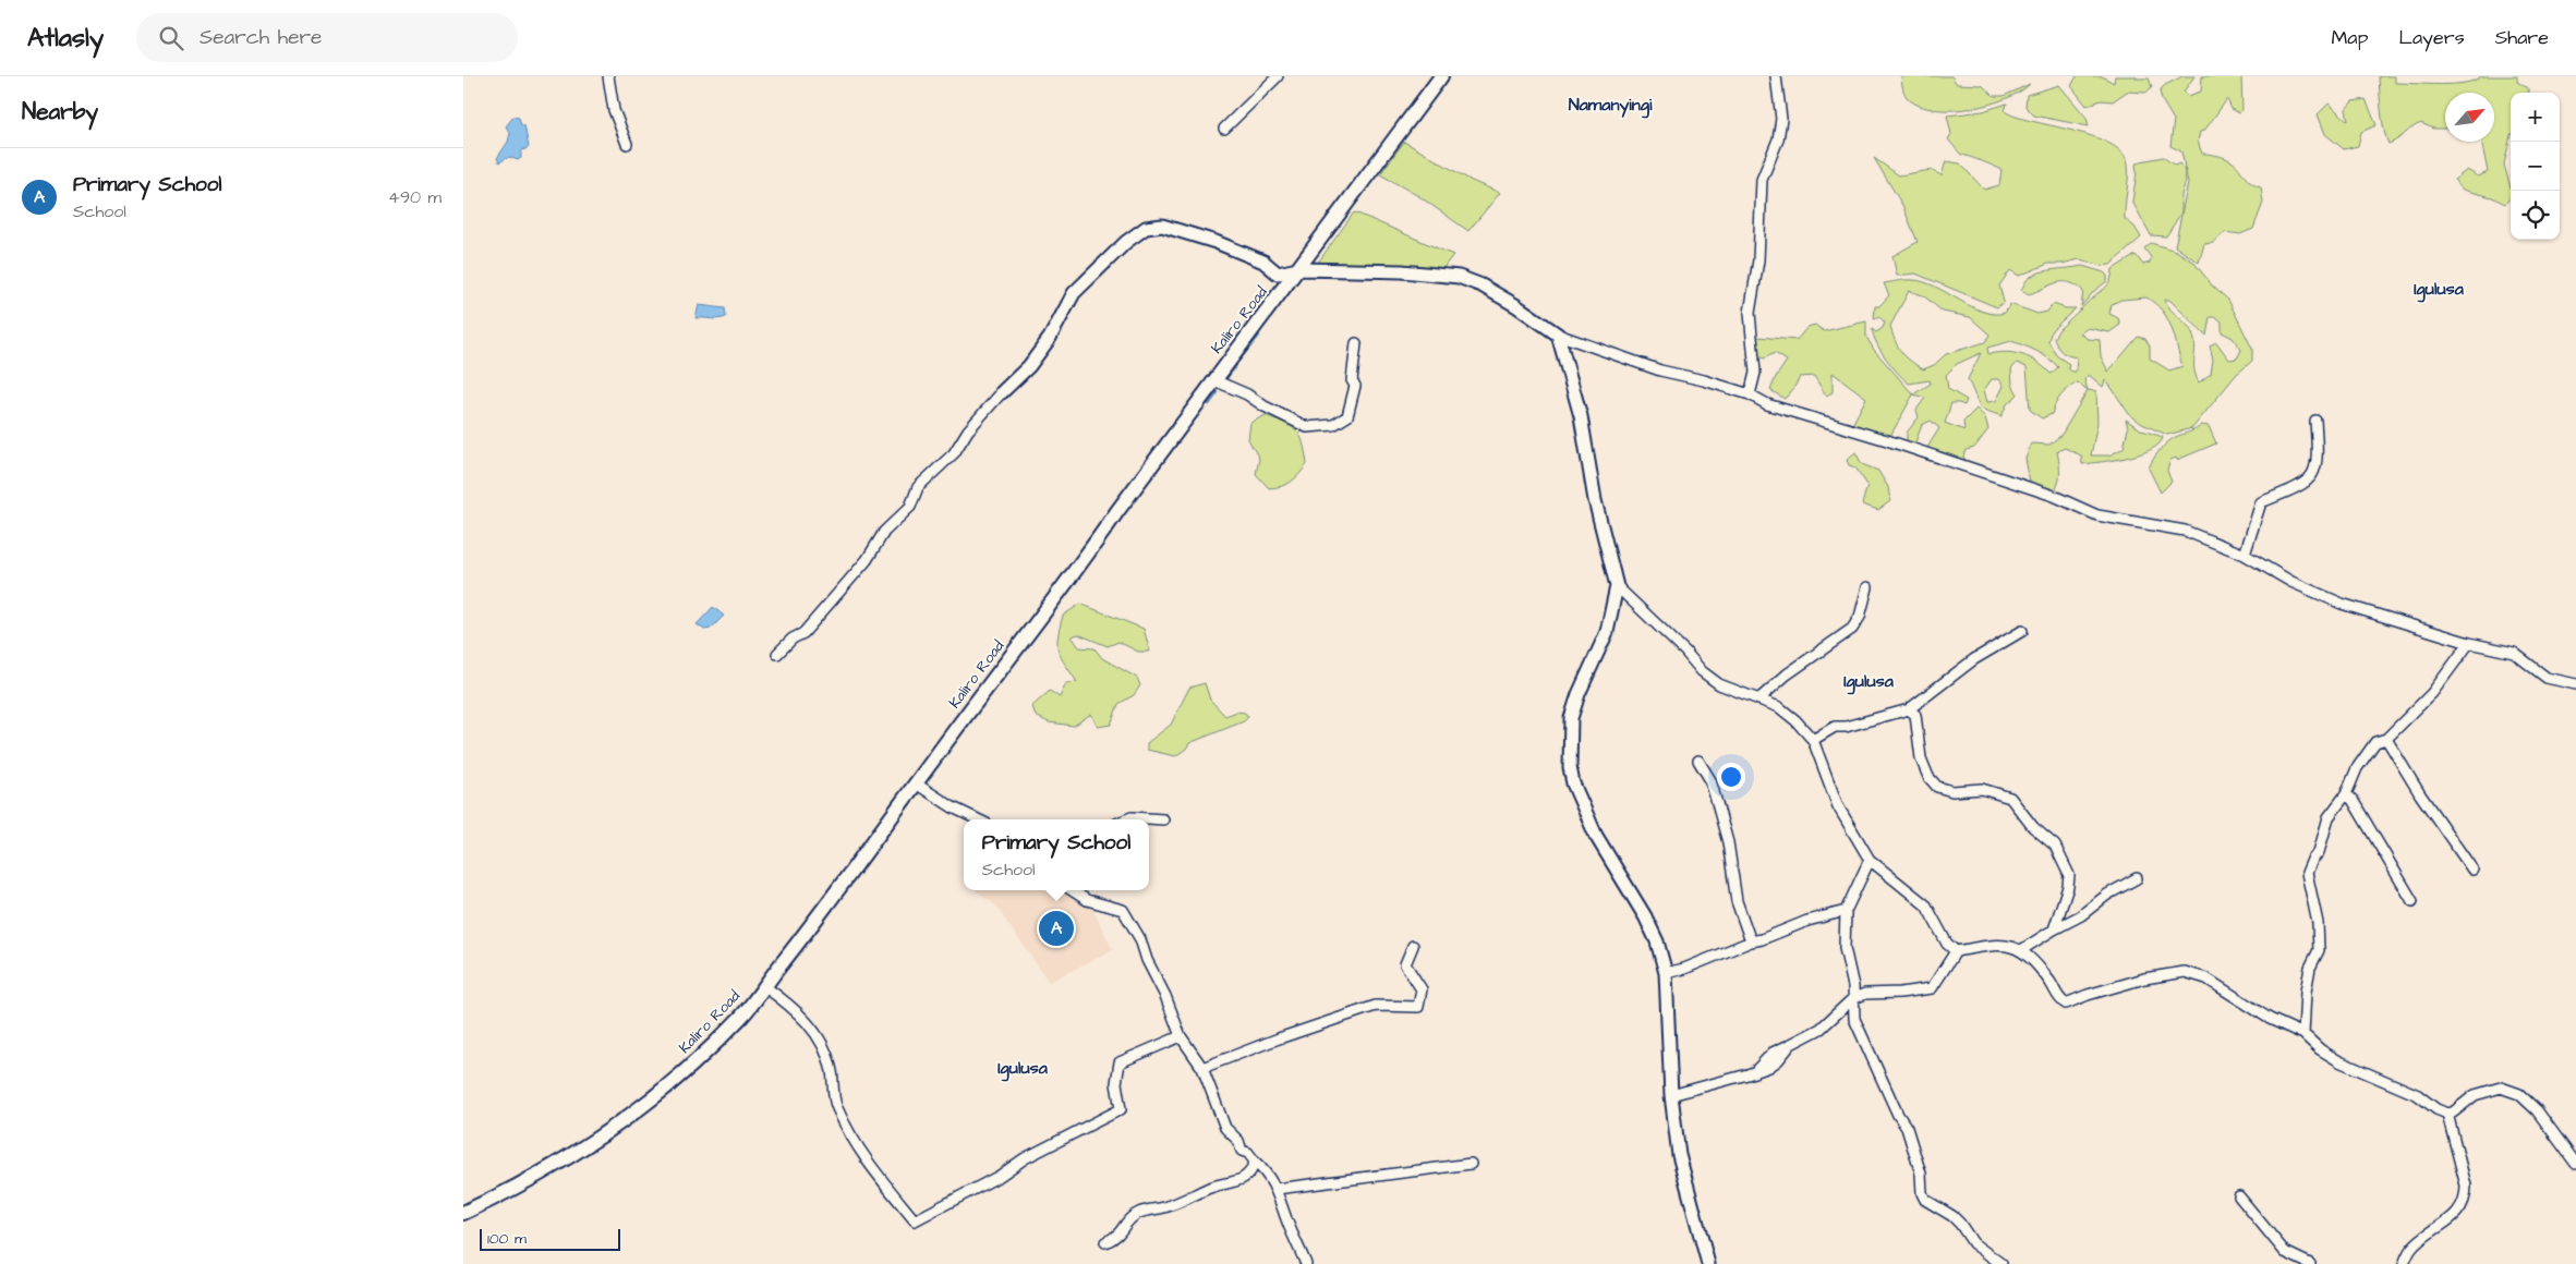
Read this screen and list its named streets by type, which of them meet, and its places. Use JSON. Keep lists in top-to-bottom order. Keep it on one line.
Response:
{"streets":{"main road":["Kaliro Road"]},"districts":["Namanyingi","Igulusa","Igulusa","Igulusa"],"scale_bar":"100 m","north":"top right","page":{"header":"Atlasly","search":"Search here","nav":["Map","Layers","Share"],"heading":"Nearby","map_buttons":["+","−"],"list":[{"mark":"A","name":"Primary School","note":"School","value":"490 m"}],"popup":["Primary School","School"],"pins":"A","scale":"100 m"}}
